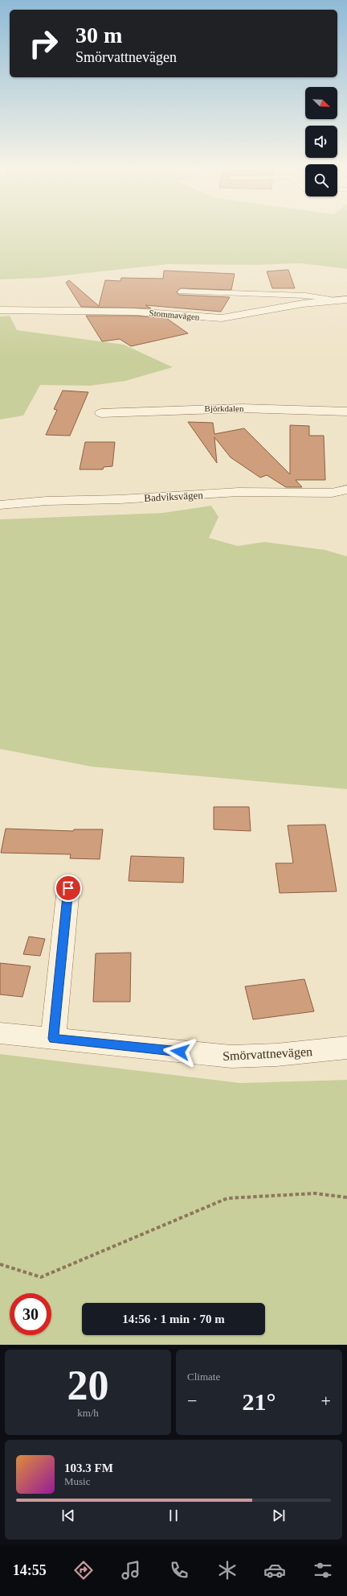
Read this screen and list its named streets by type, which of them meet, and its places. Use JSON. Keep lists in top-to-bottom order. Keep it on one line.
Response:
{"streets":{"street":["Stommavägen","Björkdalen","Badviksvägen","Smörvattnevägen"]},"north":"bottom right","page":{"turn":["30 m","Smörvattnevägen"],"limit":"30","trip":"14:56 · 1 min · 70 m","tile":[["20","km/h"],"Climate"],"heat":["−","21°","+"],"song":["103.3 FM","Music"],"tabs":"14:55"}}
